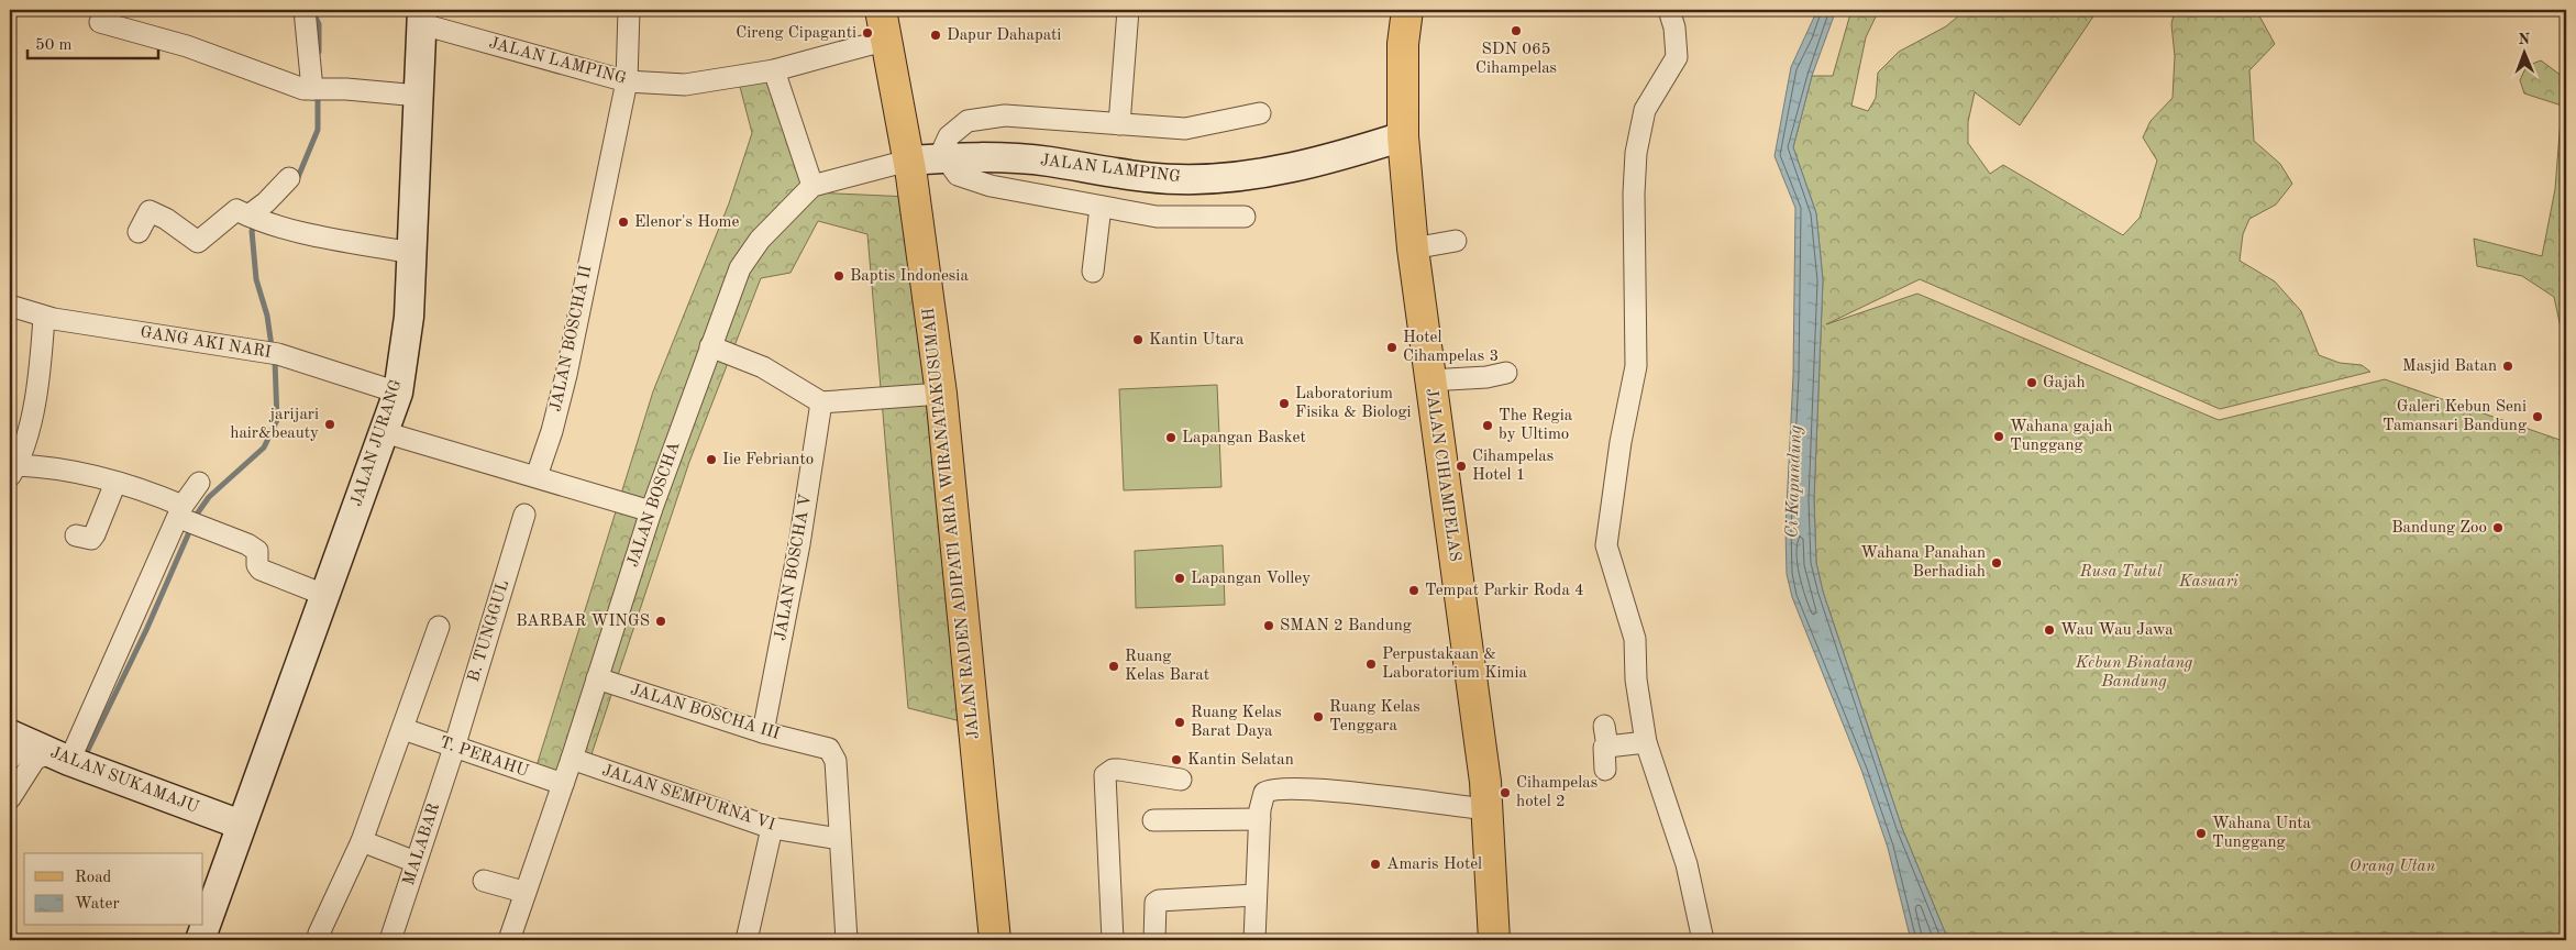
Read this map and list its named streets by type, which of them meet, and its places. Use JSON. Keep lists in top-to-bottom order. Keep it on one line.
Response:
{"streets":{"main road":["JALAN LAMPING","JALAN JURANG","JALAN CIHAMPELAS","JALAN RADEN ADIPATI ARIA WIRANATAKUSUMAH","JALAN SUKAMAJU"],"street":["JALAN BOSCHA II","GANG AKI NARI","JALAN BOSCHA","JALAN BOSCHA V","B. TUNGGUL","JALAN BOSCHA III","T. PERAHU","JALAN SEMPURNA VI","MALABAR"]},"crossings":[["JALAN LAMPING","JALAN BOSCHA II"],["JALAN LAMPING","JALAN JURANG"],["JALAN LAMPING","JALAN CIHAMPELAS"],["JALAN LAMPING","JALAN RADEN ADIPATI ARIA WIRANATAKUSUMAH"],["GANG AKI NARI","JALAN JURANG"],["JALAN JURANG","JALAN SUKAMAJU"],["JALAN BOSCHA","JALAN BOSCHA III"],["JALAN BOSCHA","T. PERAHU"],["JALAN BOSCHA","JALAN SEMPURNA VI"],["JALAN BOSCHA V","JALAN BOSCHA III"],["B. TUNGGUL","T. PERAHU"],["B. TUNGGUL","MALABAR"],["JALAN BOSCHA III","JALAN SEMPURNA VI"],["T. PERAHU","MALABAR"]],"water":["Ci Kapundung"],"parks":["Rusa Tutul","Kasuari","Kebun Binatang Bandung","Orang Utan"],"places":["SDN 065 Cihampelas","Cireng Cipaganti","Dapur Dahapati","Elenor's Home","Baptis Indonesia","Kantin Utara","Hotel Cihampelas 3","Masjid Batan","Gajah","Laboratorium Fisika & Biologi","Galeri Kebun Seni Tamansari Bandung","jarijari hair&beauty","The Regia by Ultimo","Wahana gajah Tunggang","Lapangan Basket","Iie Febrianto","Cihampelas Hotel 1","Bandung Zoo","Wahana Panahan Berhadiah","Lapangan Volley","Tempat Parkir Roda 4","BARBAR WINGS","SMAN 2 Bandung","Wau Wau Jawa","Perpustakaan & Laboratorium Kimia","Ruang Kelas Barat","Ruang Kelas Tenggara","Ruang Kelas Barat Daya","Kantin Selatan","Cihampelas hotel 2","Wahana Unta Tunggang","Amaris Hotel"],"legend":["Road","Water"],"scale_bar":"50 m","north":"top"}
